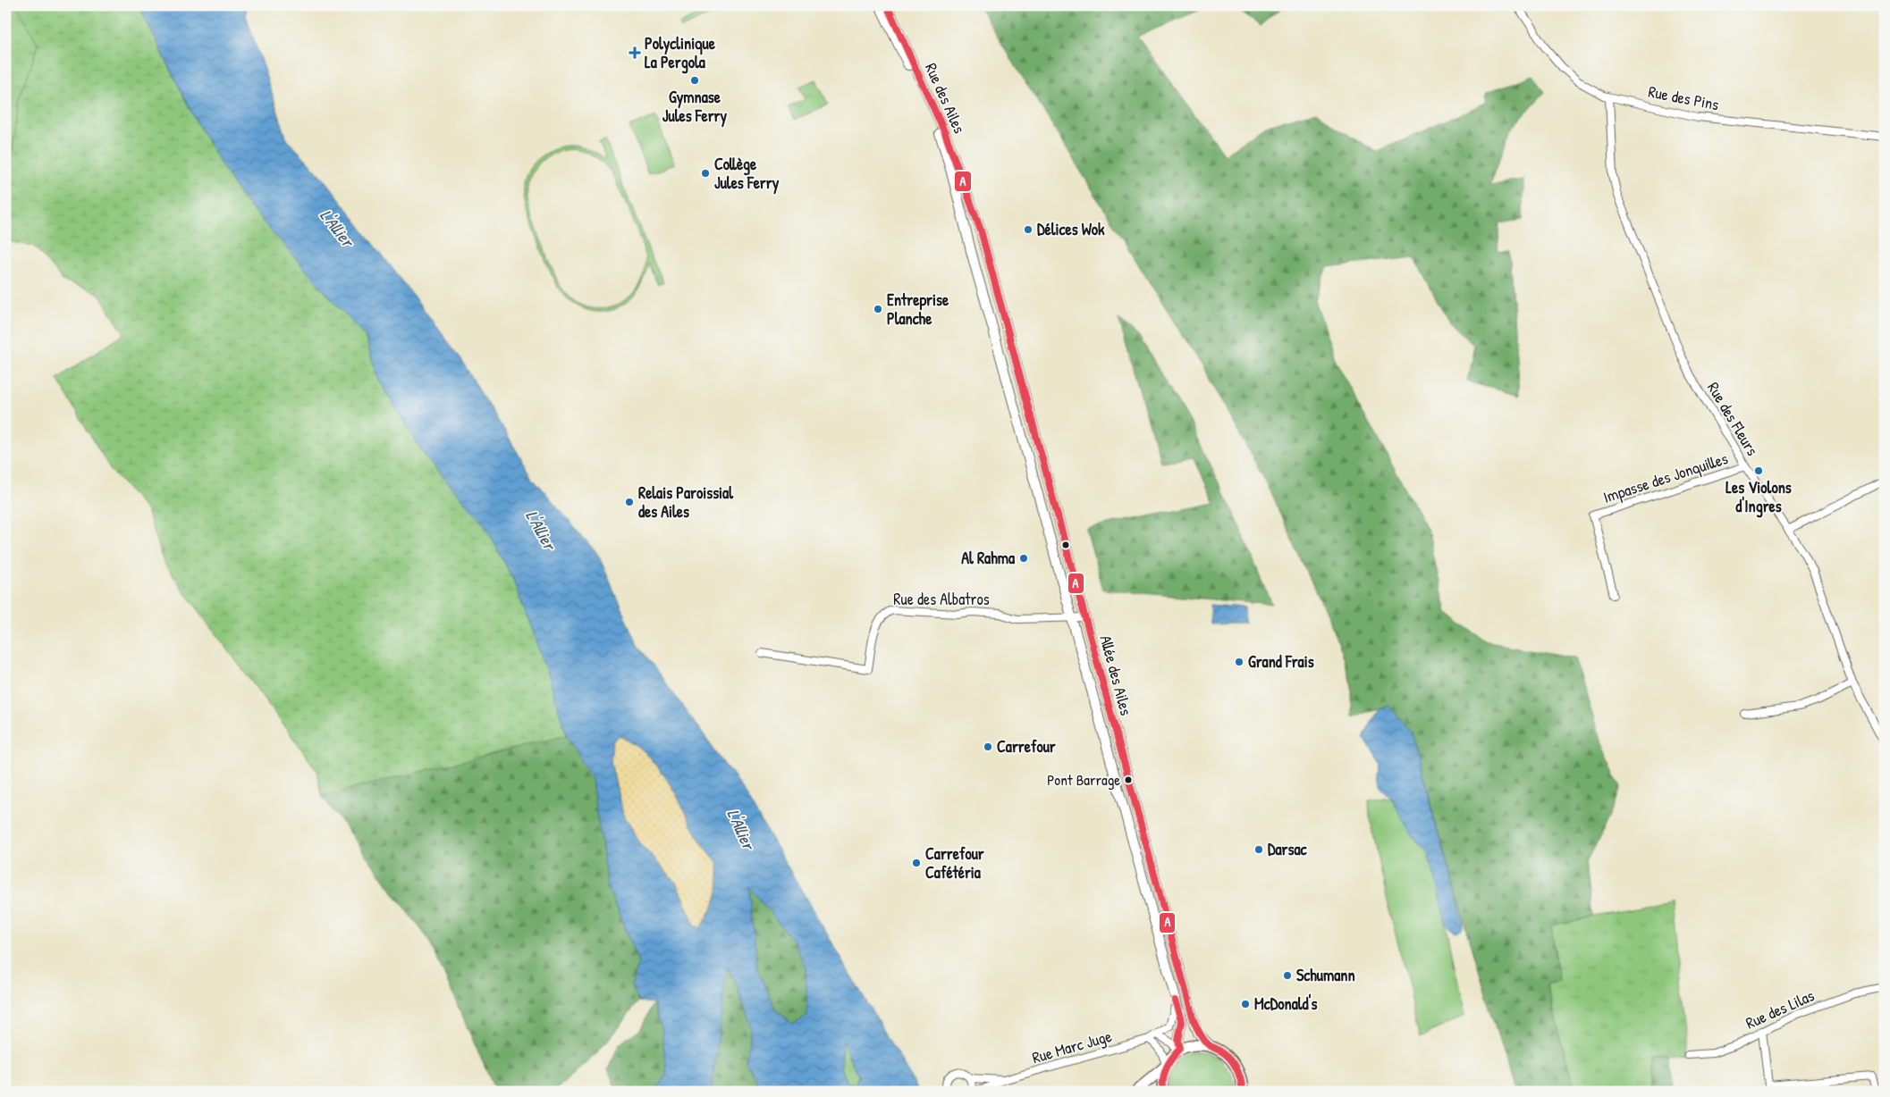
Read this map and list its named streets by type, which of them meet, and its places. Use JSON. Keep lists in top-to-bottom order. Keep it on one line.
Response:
{"streets":{"main road":["Rue des Ailes","Allée des Ailes"],"street":["Rue des Pins","Rue des Fleurs","Impasse des Jonquilles","Rue des Albatros","Rue des Lilas","Rue Marc Juge"]},"crossings":[["Rue des Ailes","Allée des Ailes"],["Rue des Pins","Rue des Fleurs"],["Rue des Fleurs","Impasse des Jonquilles"],["Rue des Albatros","Allée des Ailes"]],"water":["L'Allier"],"places":{"health":["Polyclinique La Pergola"],"other":["Gymnase Jules Ferry","Collège Jules Ferry","Délices Wok","Entreprise Planche","Les Violons d'Ingres","Relais Paroissial des Ailes","Al Rahma","Grand Frais","Carrefour","Pont Barrage","Darsac","Carrefour Cafétéria","Schumann","McDonald's"]},"lines":["transit line A"]}
